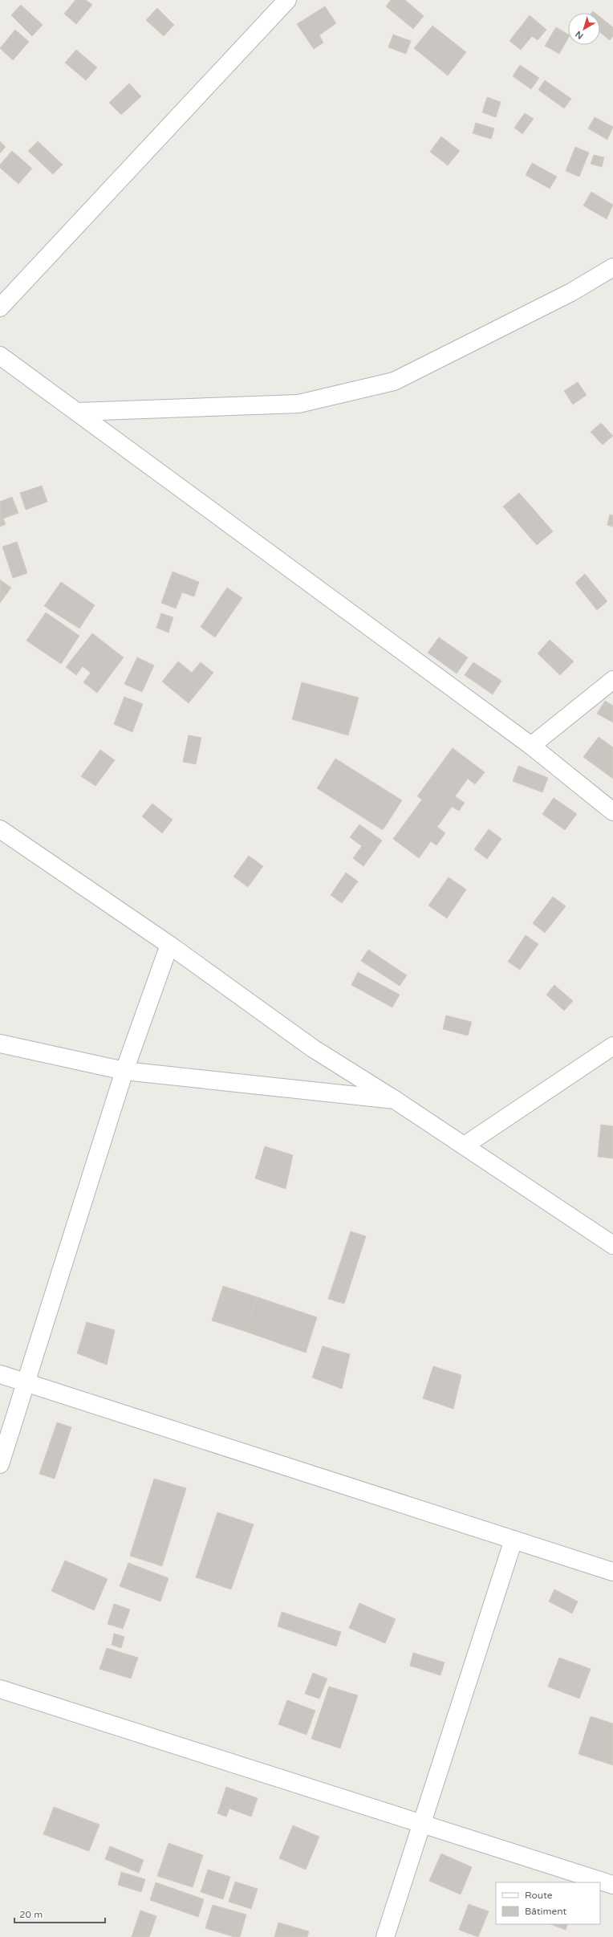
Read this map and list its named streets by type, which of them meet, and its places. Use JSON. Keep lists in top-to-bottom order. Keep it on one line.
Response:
{"legend":["Route","Bâtiment"],"scale_bar":"20 m","north":"bottom left"}
